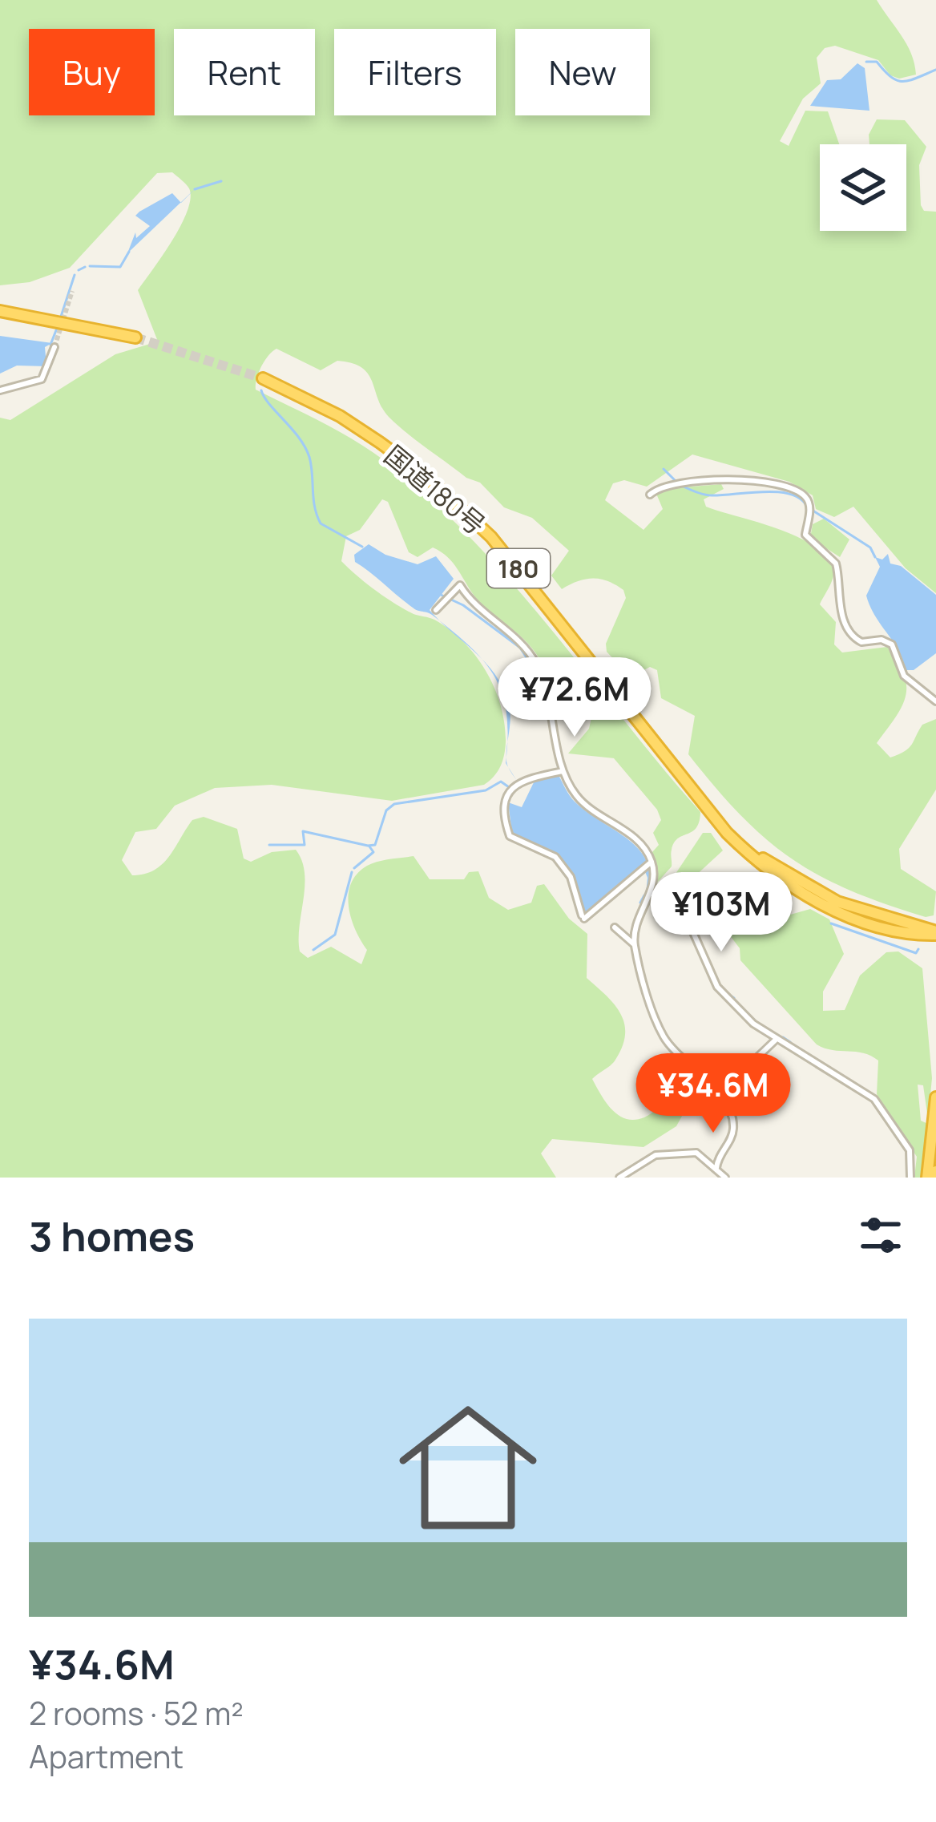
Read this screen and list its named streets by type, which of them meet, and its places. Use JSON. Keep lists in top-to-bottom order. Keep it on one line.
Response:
{"streets":{"highway":["国道180号","180"]},"page":{"chip":["Buy","Rent","Filters","New"],"price":["¥72.6M","¥103M","¥34.6M"],"heading":"3 homes","list":[{"name":"¥34.6M","note":"2 rooms · 52 m² · Apartment"}]}}
